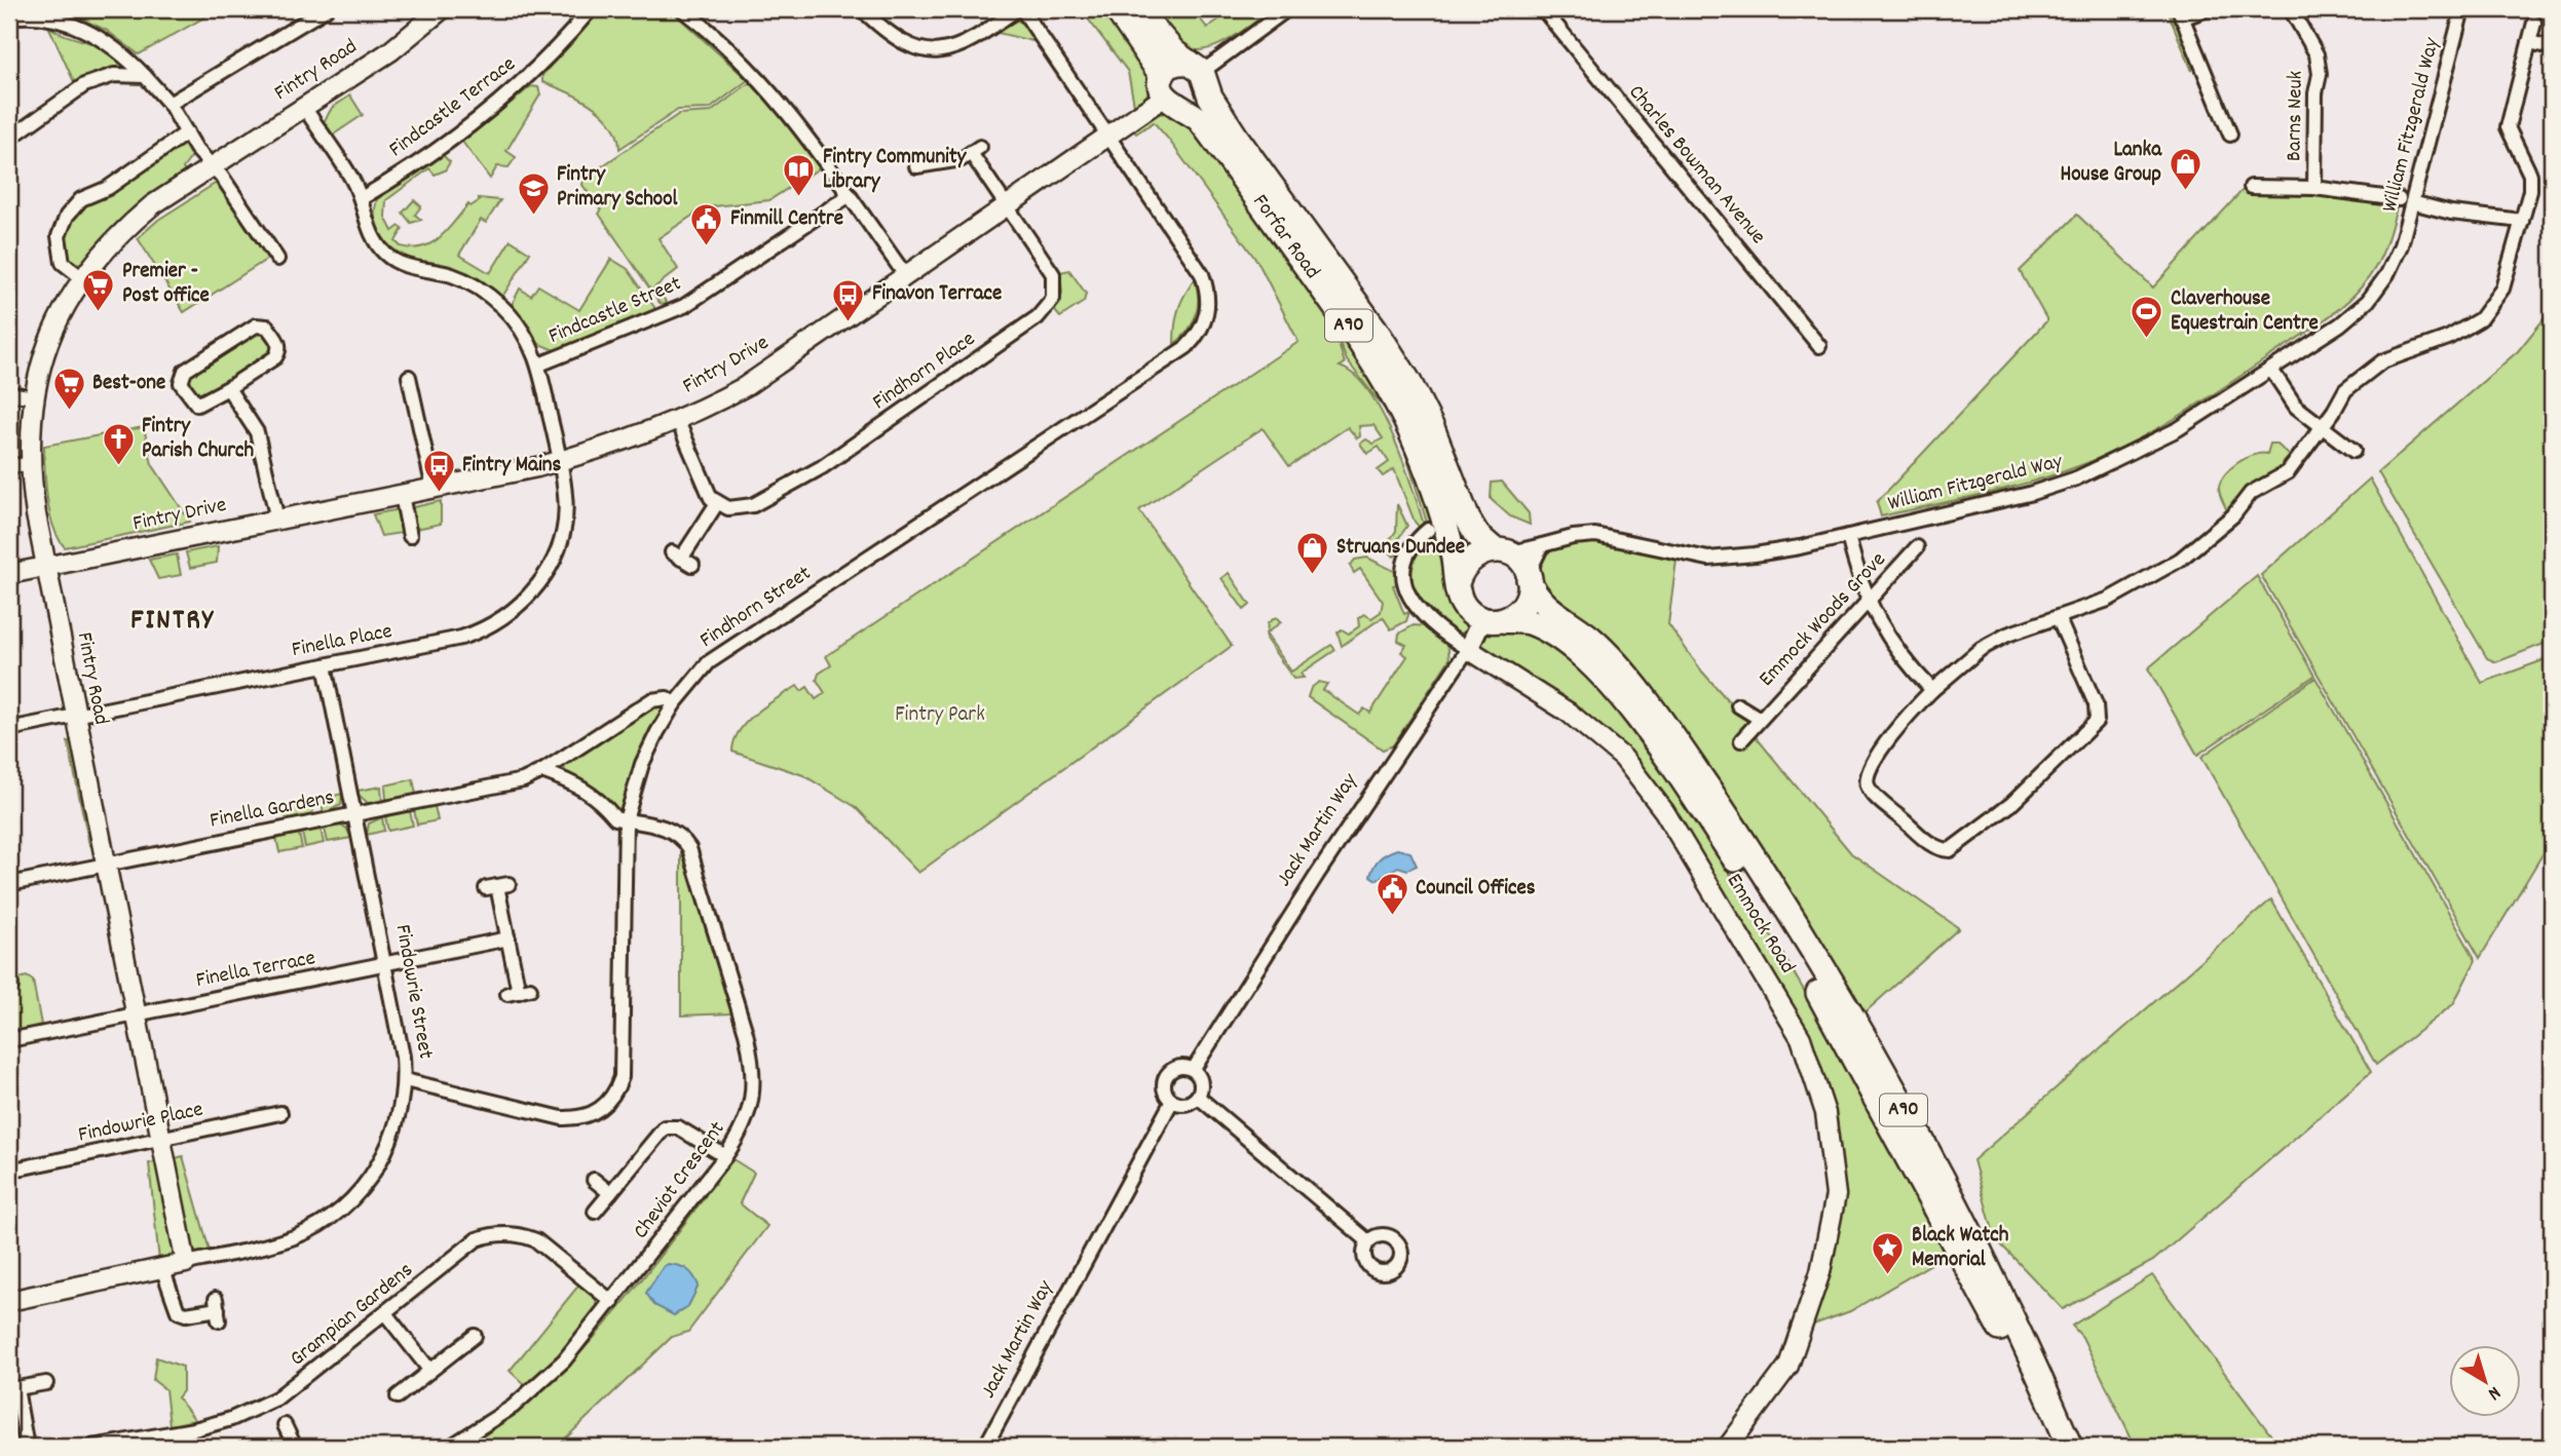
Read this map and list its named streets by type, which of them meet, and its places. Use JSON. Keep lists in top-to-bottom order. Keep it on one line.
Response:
{"streets":{"highway":["Forfar Road","A90"],"street":["Fintry Road","Findcastle Terrace","Barns Neuk","William Fitzgerald Way","Charles Bowman Avenue","Findcastle Street","Fintry Drive","Findhorn Place","Findhorn Street","Emmock Woods Grove","Finella Place","Finella Gardens","Jack Martin Way","Emmock Road","Finella Terrace","Findowrie Street","Findowrie Place","Cheviot Crescent","Grampian Gardens"]},"crossings":[["Fintry Road","Fintry Drive"],["Fintry Road","Finella Place"],["Fintry Road","Finella Gardens"],["Fintry Road","Finella Terrace"],["Fintry Road","Findowrie Street"],["Fintry Road","Findowrie Place"],["Findcastle Terrace","Finella Place"],["William Fitzgerald Way","Forfar Road"],["William Fitzgerald Way","A90"],["William Fitzgerald Way","Jack Martin Way"],["Forfar Road","A90"],["Forfar Road","Fintry Drive"],["Forfar Road","Jack Martin Way"],["Findcastle Street","Finella Place"],["A90","Jack Martin Way"],["Fintry Drive","Findhorn Place"],["Fintry Drive","Findhorn Street"],["Fintry Drive","Finella Place"],["Findhorn Street","Finella Gardens"],["Findhorn Street","Findowrie Street"],["Findhorn Street","Cheviot Crescent"],["Finella Place","Findowrie Street"],["Finella Gardens","Findowrie Street"],["Jack Martin Way","Emmock Road"],["Finella Terrace","Findowrie Street"],["Cheviot Crescent","Grampian Gardens"]],"districts":["FINTRY"],"parks":["Fintry Park"],"places":{"shop":["Lanka House Group","Struans Dundee"],"library":["Fintry Community Library"],"school or university":["Fintry Primary School"],"public building":["Finmill Centre","Council Offices"],"supermarket":["Premier - Post office","Best-one"],"bus stop":["Finavon Terrace","Fintry Mains"],"sports":["Claverhouse Equestrain Centre"],"church":["Fintry Parish Church"],"place":["Black Watch Memorial"]},"north":"bottom right"}
